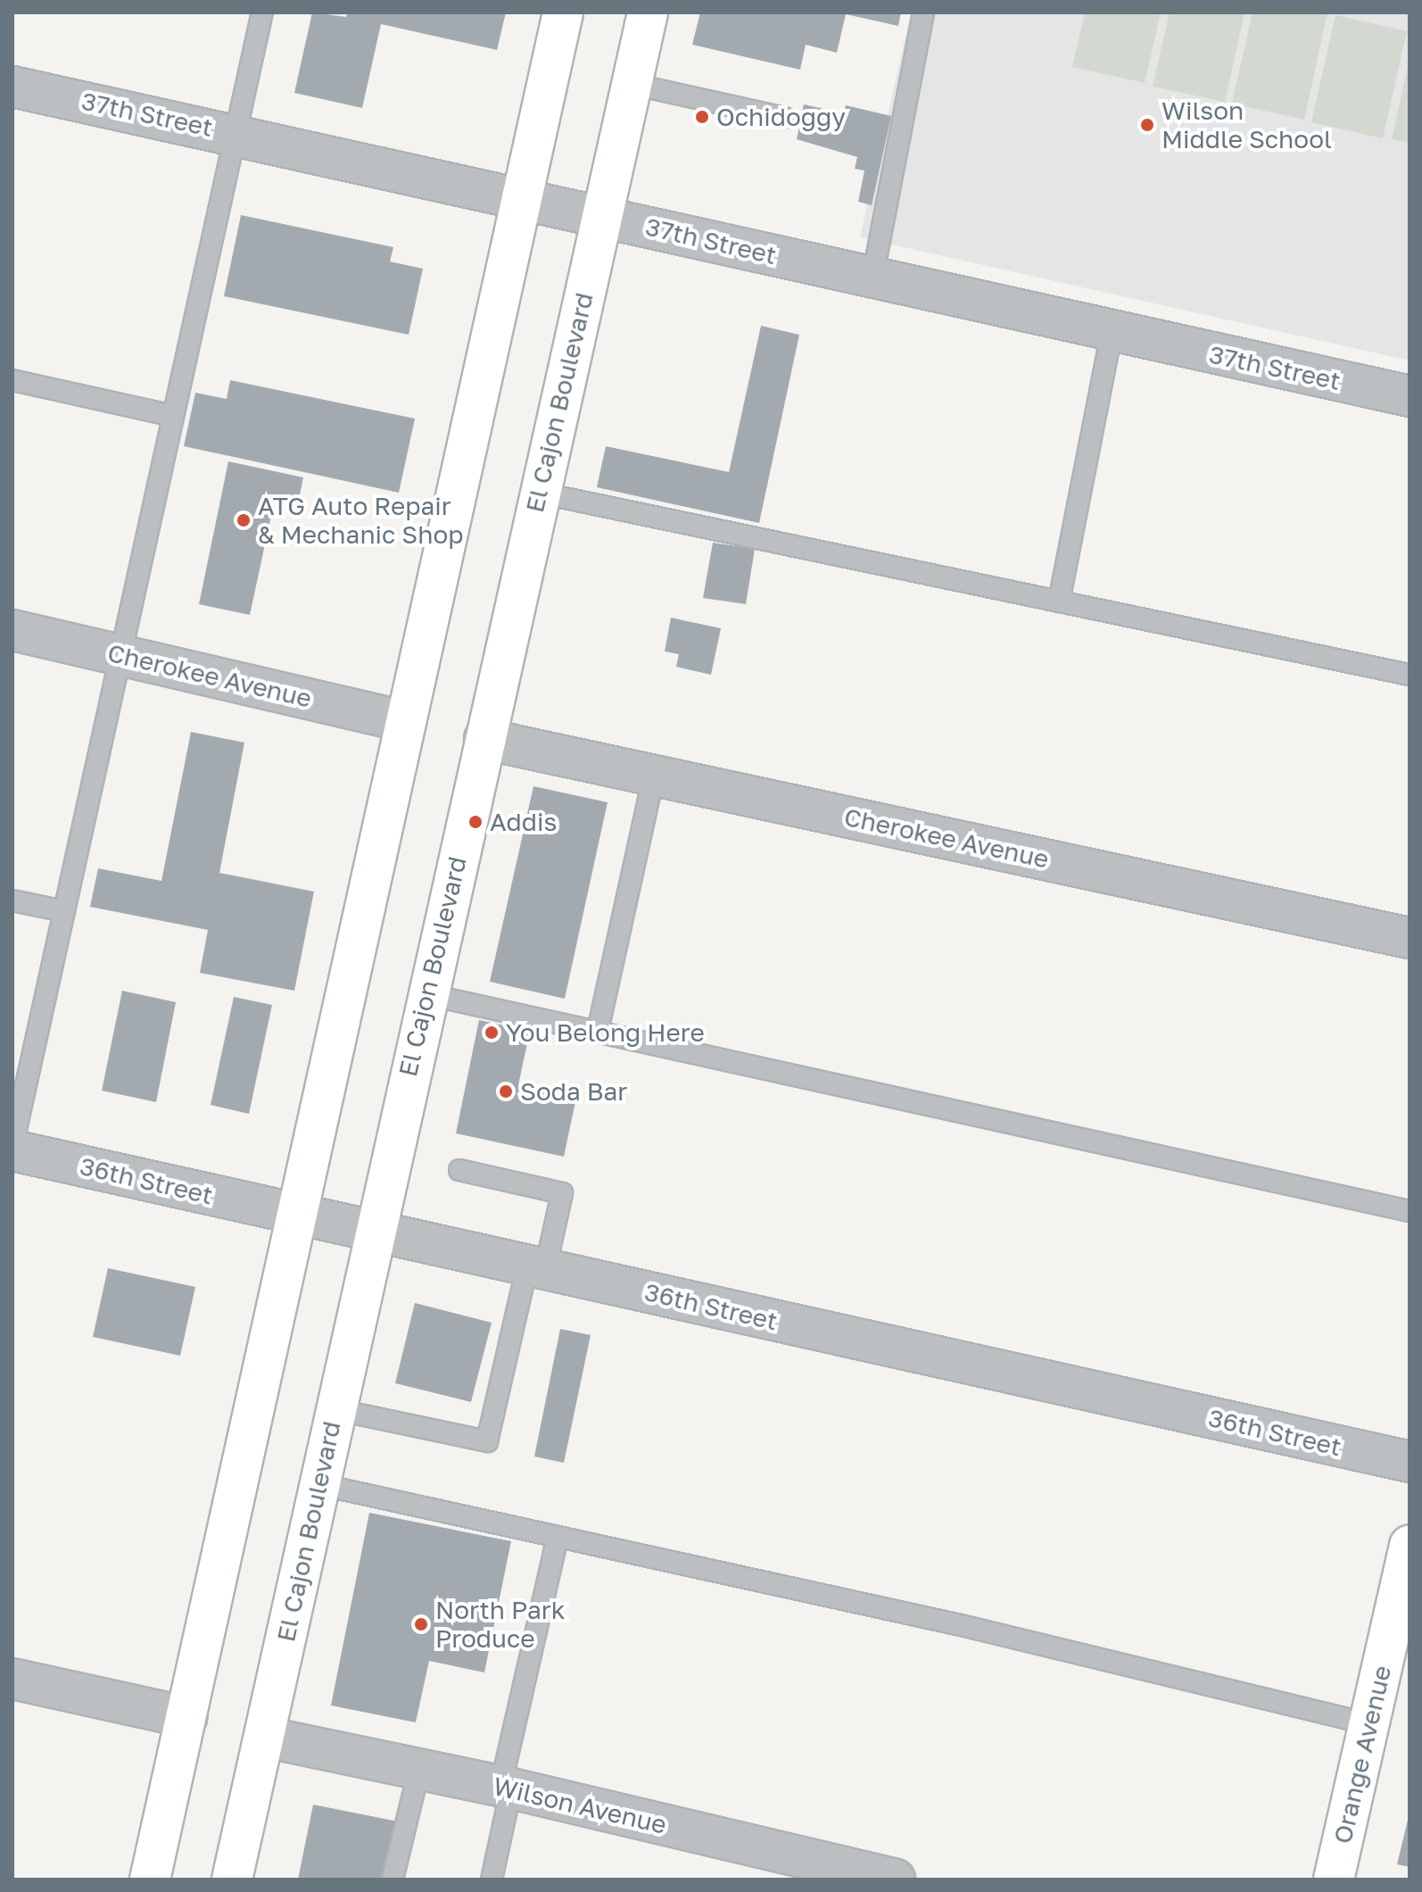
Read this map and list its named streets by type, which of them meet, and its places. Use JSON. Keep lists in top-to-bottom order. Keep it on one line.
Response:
{"streets":{"main road":["El Cajon Boulevard","Orange Avenue"],"street":["37th Street","Cherokee Avenue","36th Street","Wilson Avenue"]},"crossings":[["37th Street","El Cajon Boulevard"],["El Cajon Boulevard","Cherokee Avenue"],["El Cajon Boulevard","36th Street"],["El Cajon Boulevard","Wilson Avenue"]],"places":["Ochidoggy","Wilson Middle School","ATG Auto Repair & Mechanic Shop","Addis","You Belong Here","Soda Bar","North Park Produce"]}
